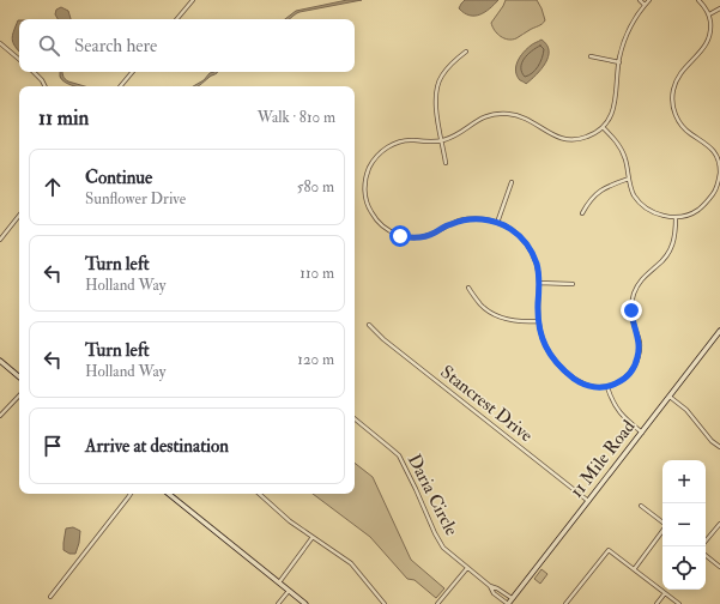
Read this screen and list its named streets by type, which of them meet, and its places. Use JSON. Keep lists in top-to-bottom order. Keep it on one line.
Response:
{"streets":{"street":["Stancrest Drive","11 Mile Road","Daria Circle"]},"crossings":[["Stancrest Drive","11 Mile Road"],["11 Mile Road","Daria Circle"]],"page":{"search":"Search here","heading":["11 min","Walk · 810 m"],"list":[["Continue","Sunflower Drive","580 m"],["Turn left","Holland Way","110 m"],["Turn left","Holland Way","120 m"],"Arrive at destination"],"map_buttons":["+","−"]}}
